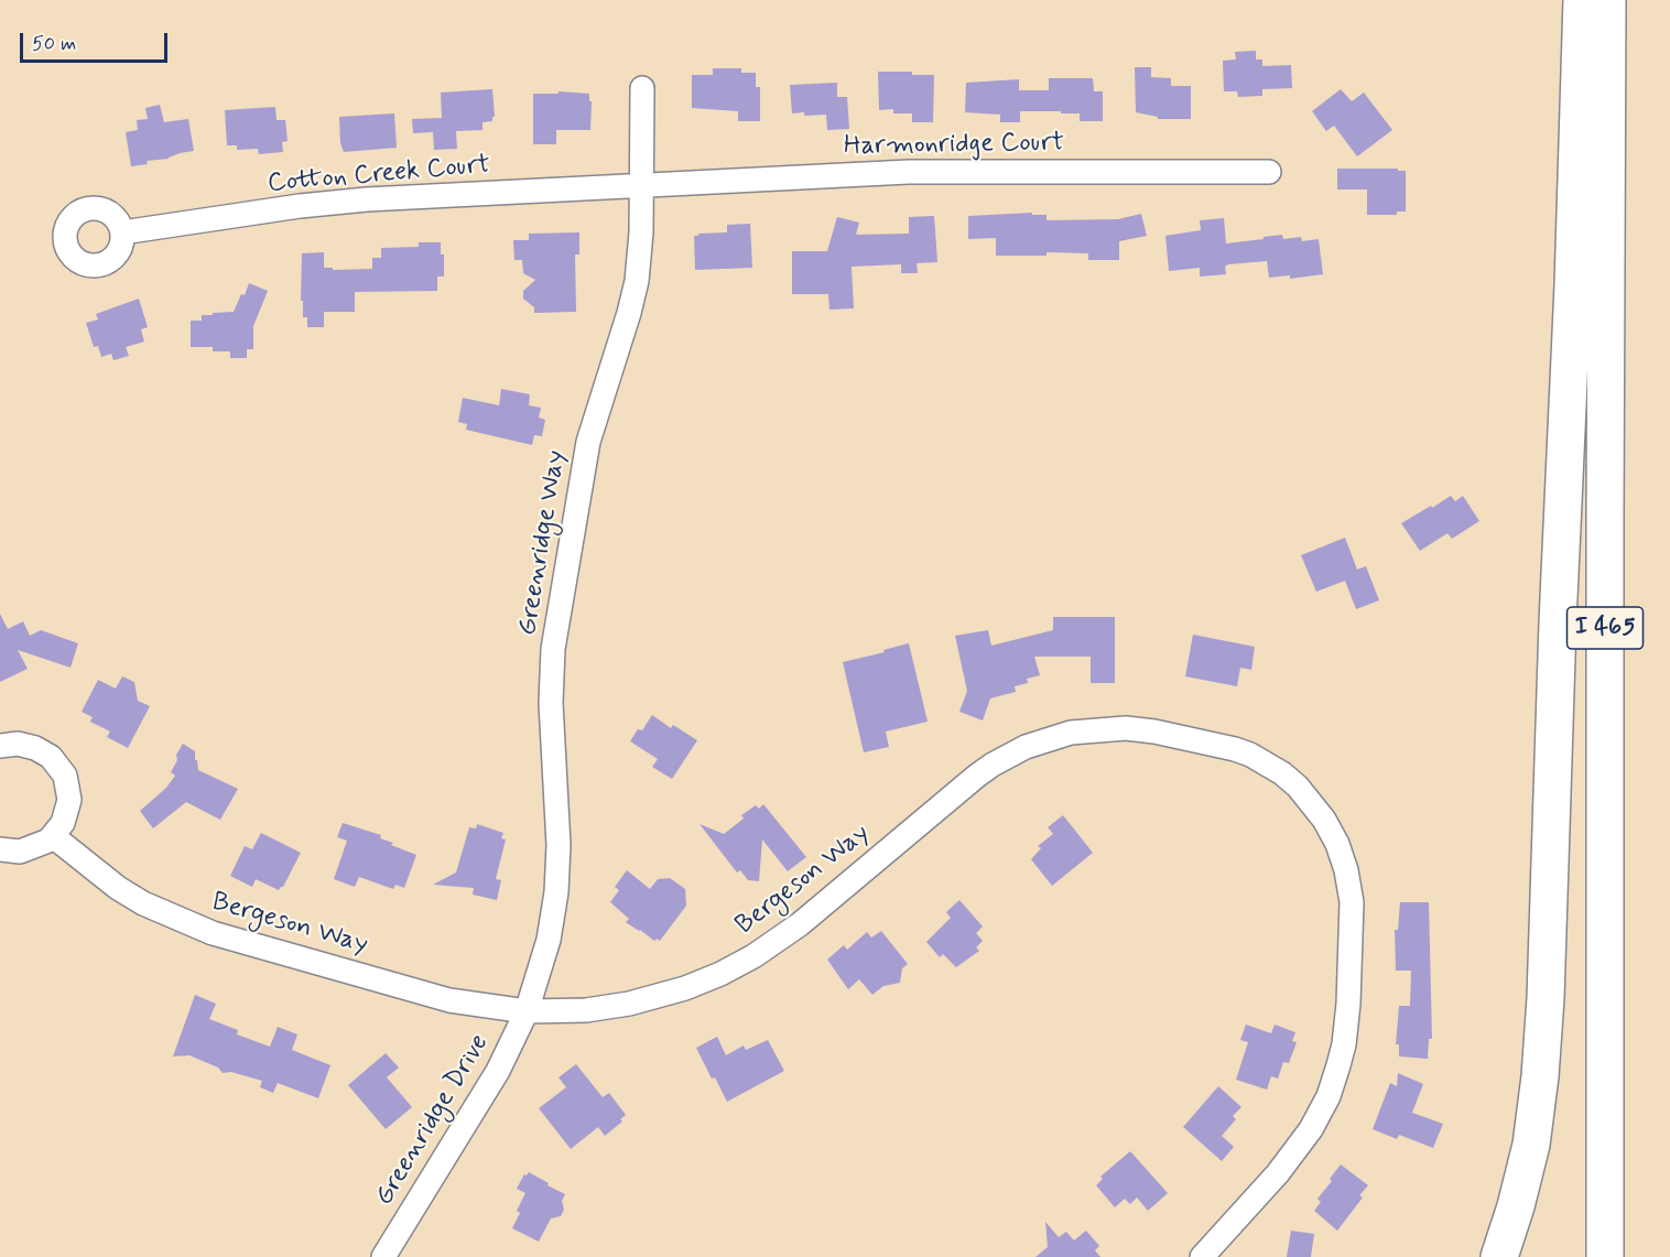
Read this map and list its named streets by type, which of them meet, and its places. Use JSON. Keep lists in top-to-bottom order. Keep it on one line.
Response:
{"streets":{"highway":["I 465"],"street":["Harmonridge Court","Cotton Creek Court","Greenridge Way","Bergeson Way","Greenridge Drive"]},"crossings":[["Harmonridge Court","Cotton Creek Court"],["Harmonridge Court","Greenridge Way"],["Cotton Creek Court","Greenridge Way"],["Greenridge Way","Bergeson Way"],["Greenridge Way","Greenridge Drive"],["Bergeson Way","Greenridge Drive"]],"scale_bar":"50 m"}
